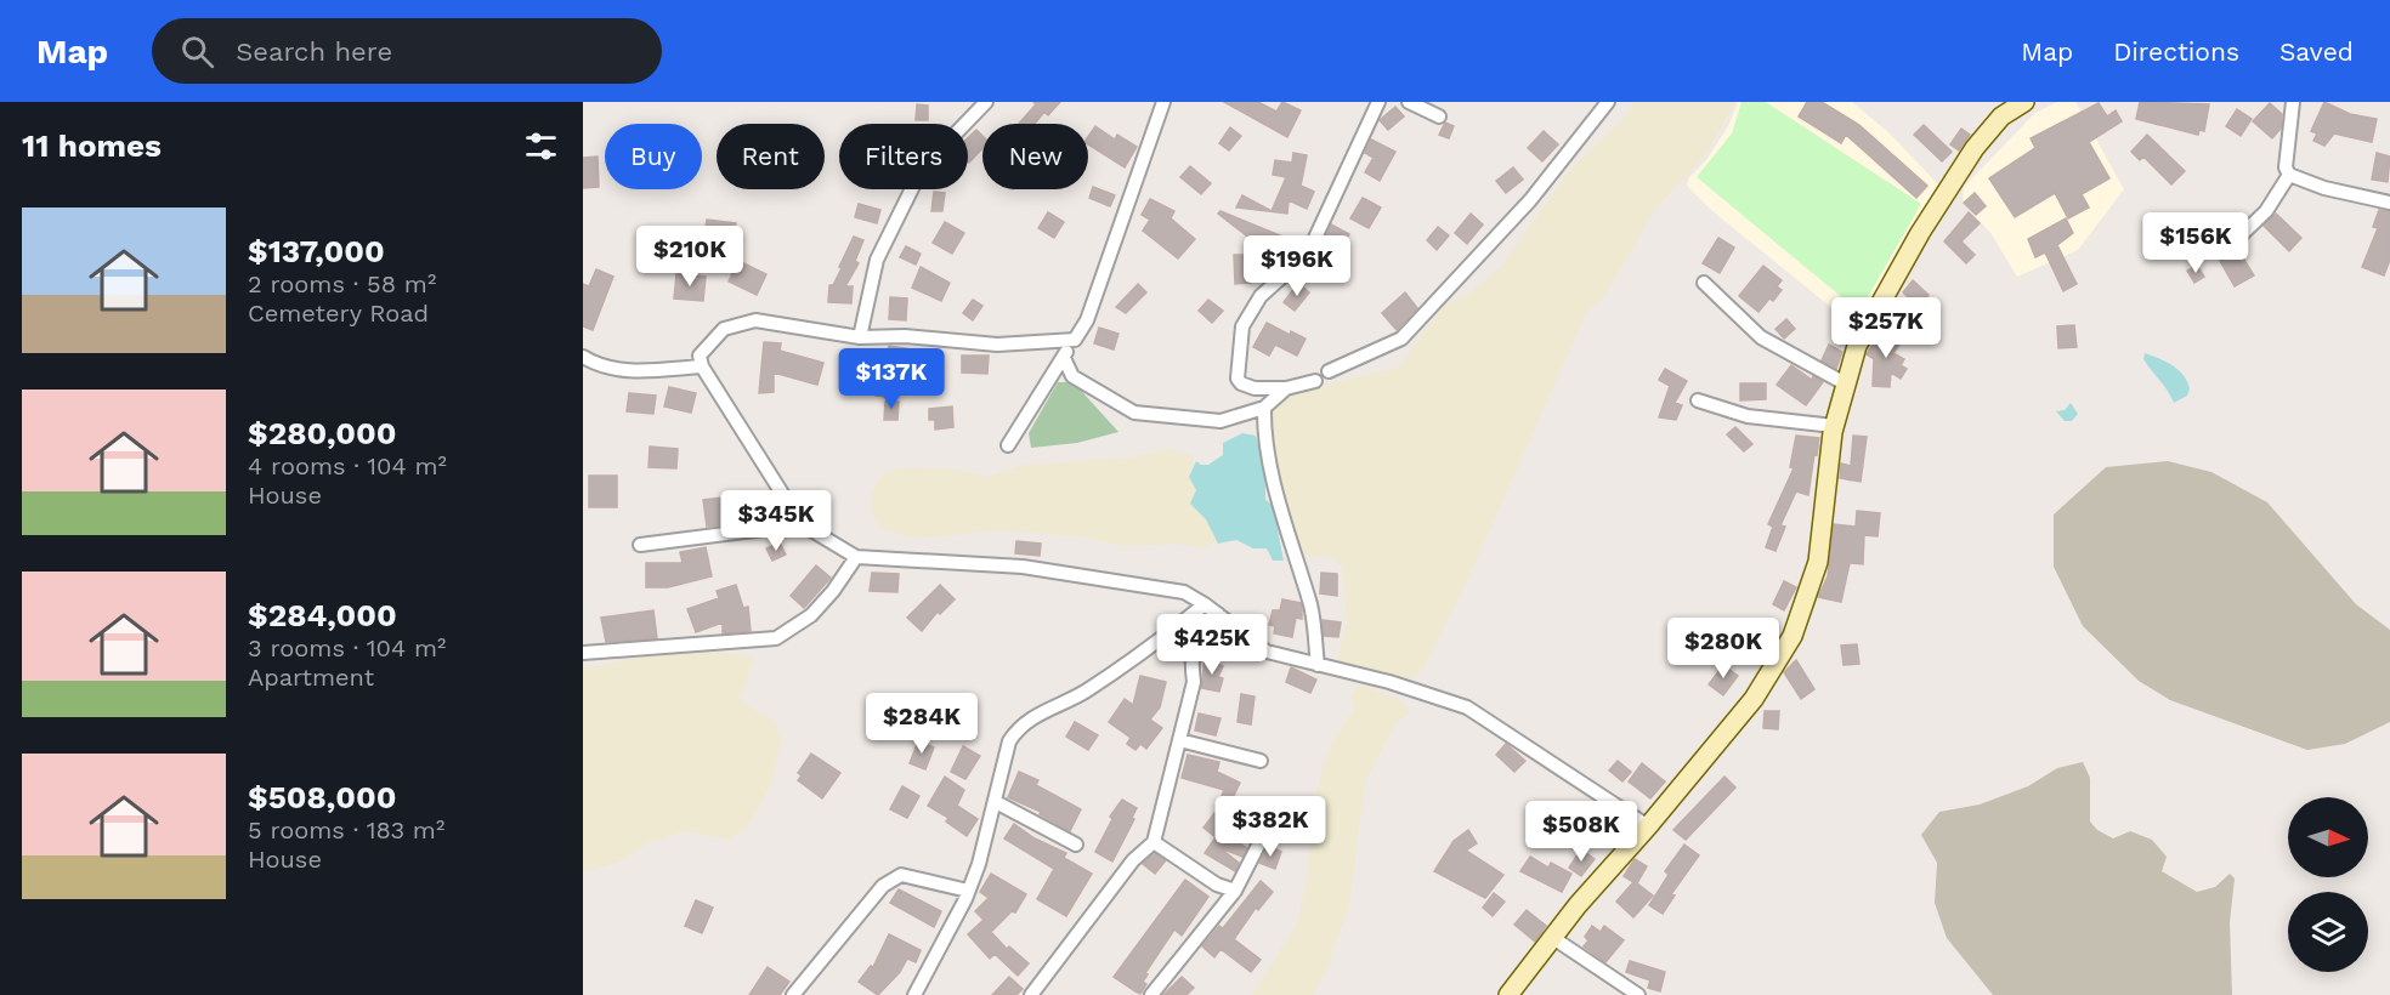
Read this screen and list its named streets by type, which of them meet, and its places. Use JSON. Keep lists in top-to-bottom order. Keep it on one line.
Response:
{"north":"right","page":{"header":"Map","search":"Search here","nav":["Map","Directions","Saved"],"heading":"11 homes","chip":["Buy","Rent","Filters","New"],"list":[{"name":"$137,000","note":"2 rooms · 58 m² · Cemetery Road"},{"name":"$280,000","note":"4 rooms · 104 m² · House"},{"name":"$284,000","note":"3 rooms · 104 m² · Apartment"},{"name":"$508,000","note":"5 rooms · 183 m² · House"}],"price":["$156K","$210K","$196K","$257K","$137K","$345K","$425K","$280K","$284K","$382K","$508K"]}}
